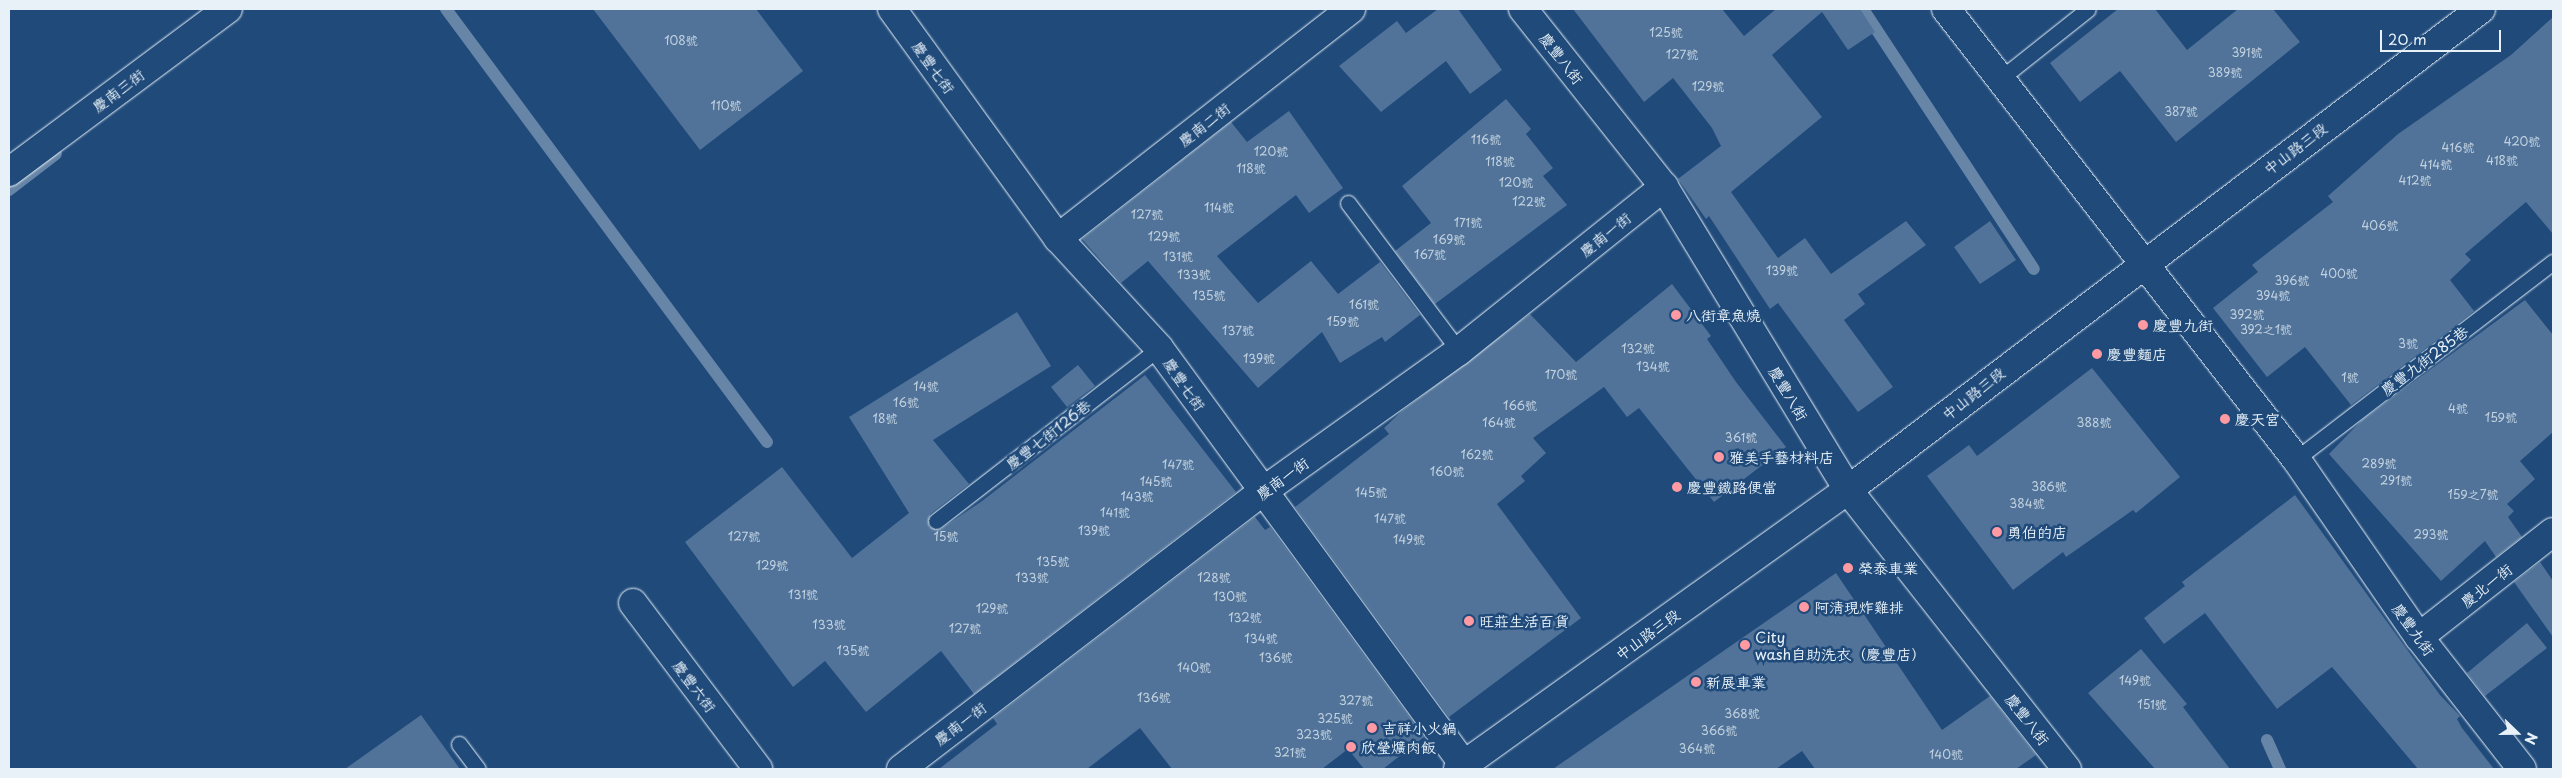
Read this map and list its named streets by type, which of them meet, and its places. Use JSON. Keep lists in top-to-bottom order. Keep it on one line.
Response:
{"streets":{"street":["慶豐八街","慶豐七街","慶南三街","慶南二街","中山路三段","慶南一街","慶北一街","慶豐九街","慶豐六街"],"lane":["慶豐九街285巷","慶豐七街126巷"]},"crossings":[["慶豐八街","中山路三段"],["慶豐八街","慶南一街"],["慶豐七街","慶南二街"],["慶豐七街","中山路三段"],["慶豐七街","慶南一街"],["慶豐七街","慶豐七街126巷"],["中山路三段","慶豐九街"],["慶豐九街285巷","慶豐九街"],["慶北一街","慶豐九街"]],"places":["八街章魚燒","慶豐九街","慶豐麵店","慶天宮","雅美手藝材料店","慶豐鐵路便當","勇伯的店","榮泰車業","阿清現炸雞排","旺莊生活百貨","City wash自助洗衣（慶豐店）","新展車業","吉祥小火鍋","欣瑩爌肉飯"],"house_numbers":["125號","108號","391號","127號","389號","129號","110號","387號","116號","420號","416號","120號","418號","118號","414號","118號","412號","120號","122號","114號","127號","171號","406號","129號","169號","167號","131號","139號","400號","133號","396號","135號","394號","161號","392號","159號","392之1號","137號","3號","132號","139號","134號","170號","1號","14號","16號","166號","4號","159號","18號","164號","388號","361號","162號","289號","147號","160號","291號","145號","386號","145號","159之7號","143號","384號","141號","147號","139號","293號","127號","15號","149號","135號","129號","133號","128號","131號","130號","129號","132號","133號","127號","134號","135號","136號","140號","149號","136號","327號","151號","368號","325號","366號","323號","364號","321號","140號"],"scale_bar":"20 m","north":"right"}
